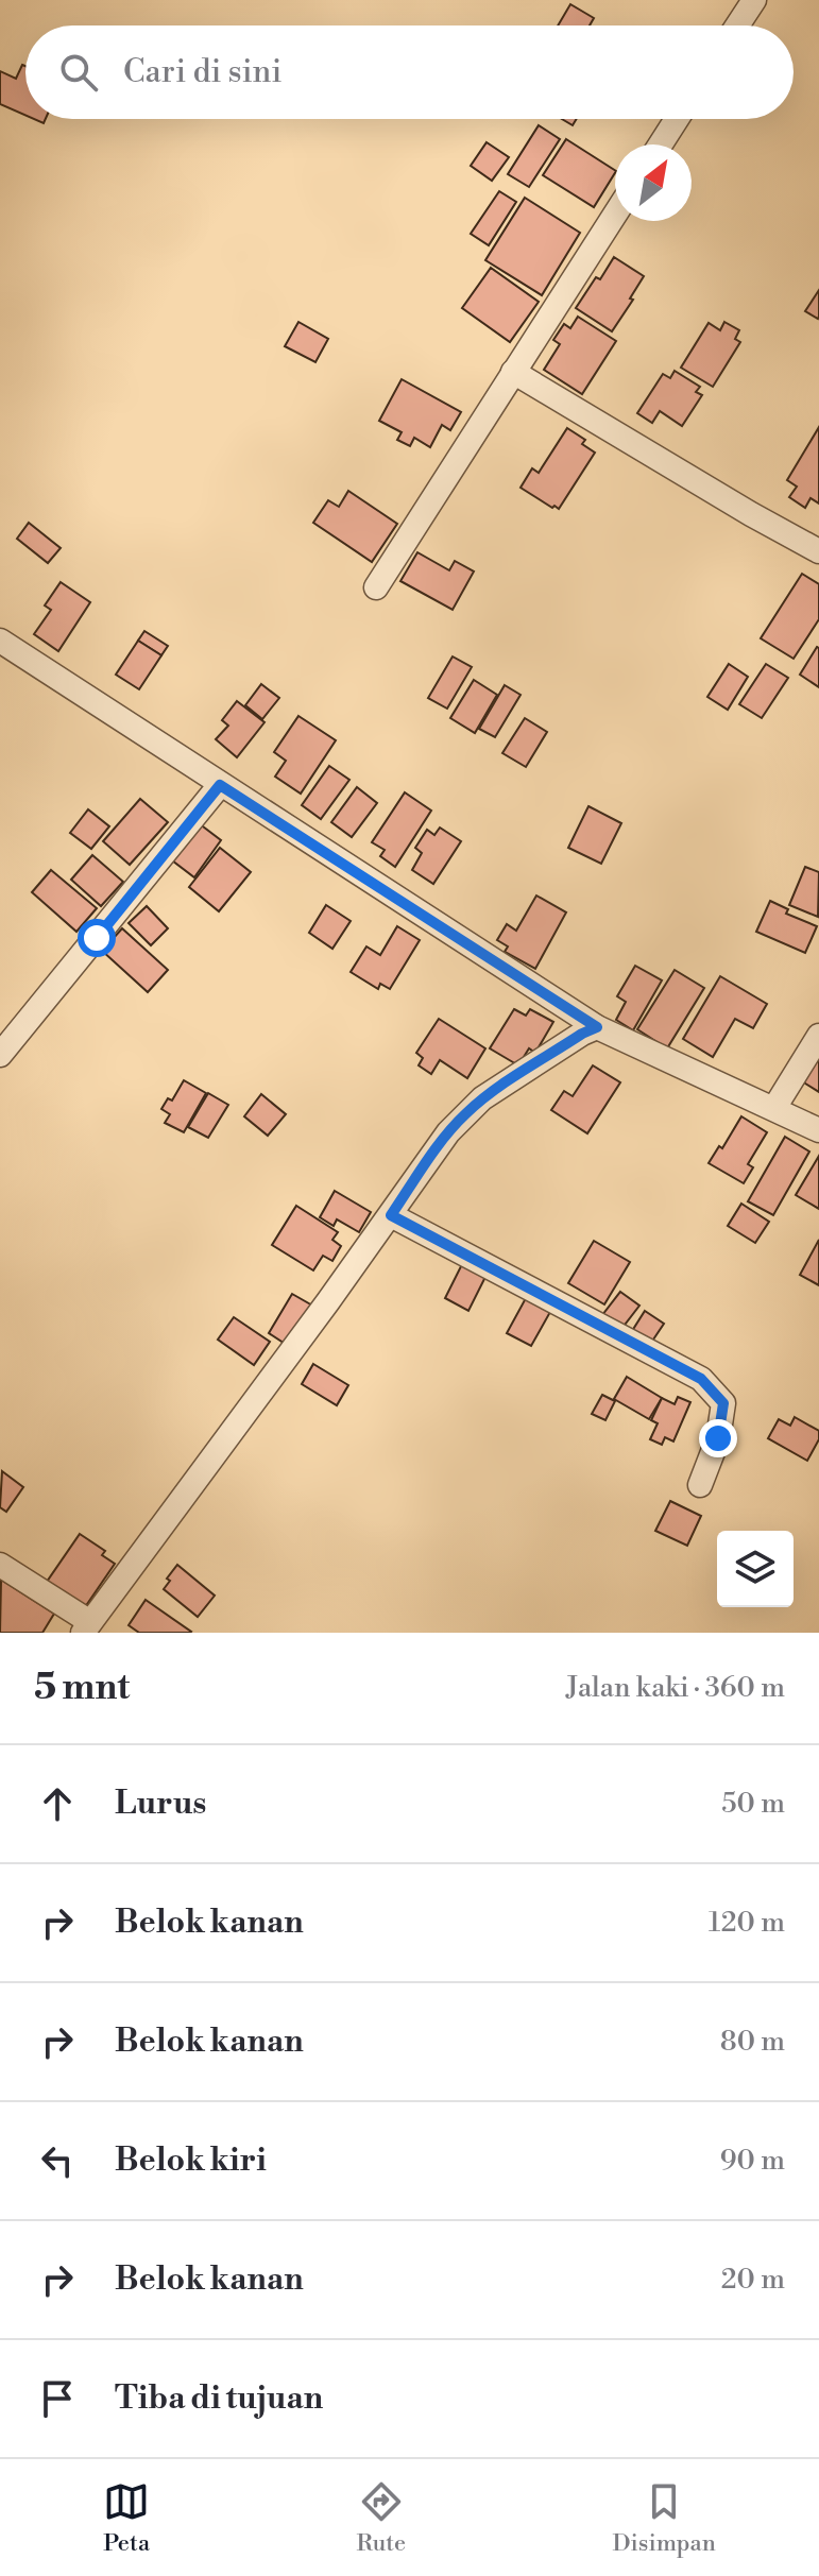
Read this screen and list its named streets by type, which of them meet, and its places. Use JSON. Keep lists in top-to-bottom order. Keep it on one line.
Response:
{"north":"top right","page":{"search":"Cari di sini","heading":["5 mnt","Jalan kaki · 360 m"],"list":[["Lurus","50 m"],["Belok kanan","120 m"],["Belok kanan","80 m"],["Belok kiri","90 m"],["Belok kanan","20 m"],"Tiba di tujuan"],"nav":["Peta","Rute","Disimpan"]}}
